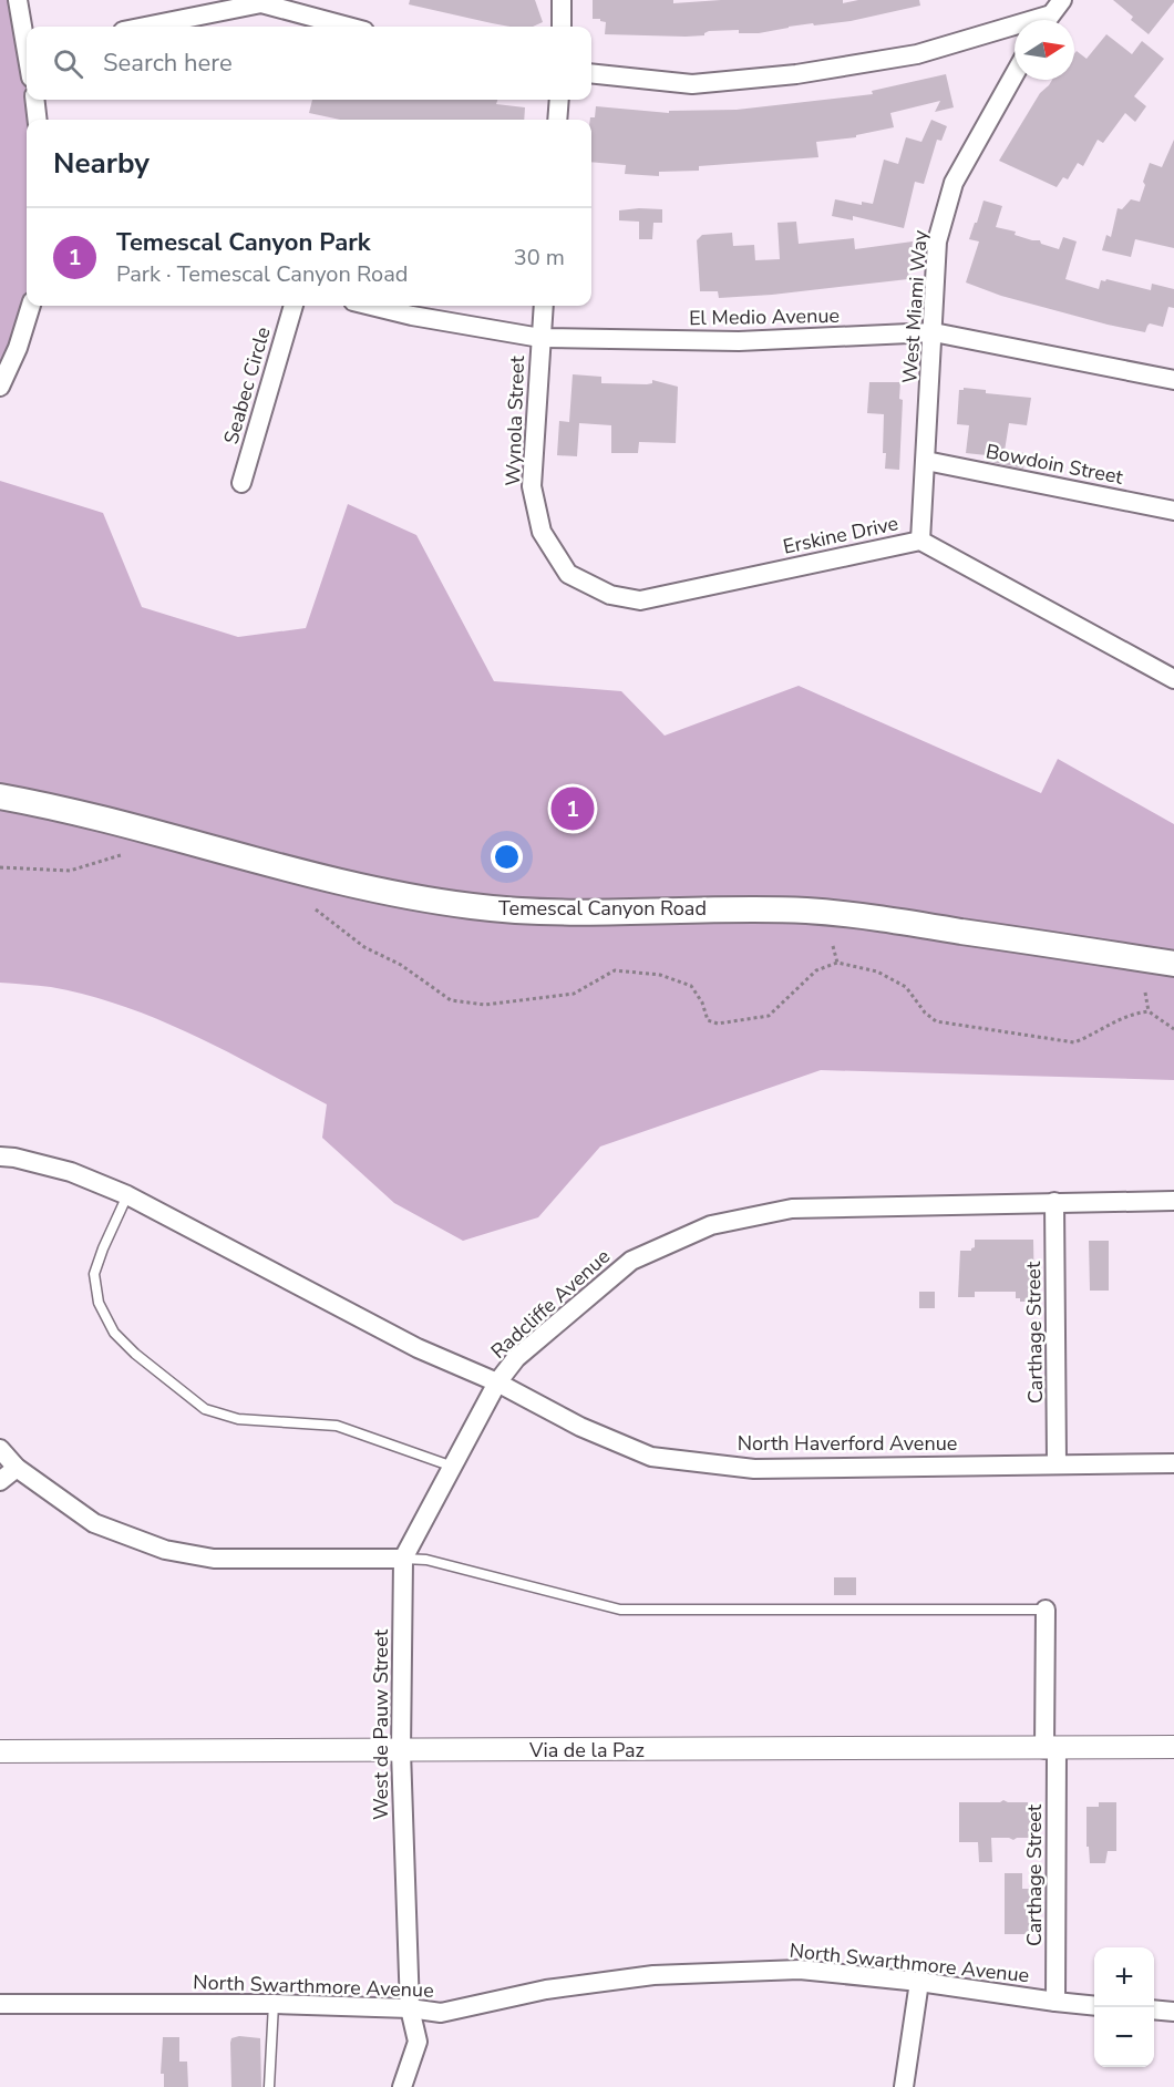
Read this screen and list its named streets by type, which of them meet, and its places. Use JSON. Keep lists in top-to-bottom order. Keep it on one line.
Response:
{"streets":{"main road":["Temescal Canyon Road"],"street":["West Miami Way","El Medio Avenue","Seabec Circle","Wynola Street","Bowdoin Street","Erskine Drive","Radcliffe Avenue","Carthage Street","North Haverford Avenue","West de Pauw Street","Via de la Paz","North Swarthmore Avenue"]},"crossings":[["West Miami Way","El Medio Avenue"],["West Miami Way","Bowdoin Street"],["West Miami Way","Erskine Drive"],["El Medio Avenue","Wynola Street"],["Wynola Street","Erskine Drive"],["Radcliffe Avenue","Carthage Street"],["Radcliffe Avenue","North Haverford Avenue"],["Radcliffe Avenue","West de Pauw Street"],["Carthage Street","North Haverford Avenue"],["Carthage Street","Via de la Paz"],["Carthage Street","North Swarthmore Avenue"],["North Haverford Avenue","West de Pauw Street"],["West de Pauw Street","Via de la Paz"],["West de Pauw Street","North Swarthmore Avenue"]],"north":"right","page":{"search":"Search here","heading":"Nearby","list":[{"mark":"1","name":"Temescal Canyon Park","note":"Park · Temescal Canyon Road","value":"30 m"}],"pins":"1","map_buttons":["+","−"]}}
